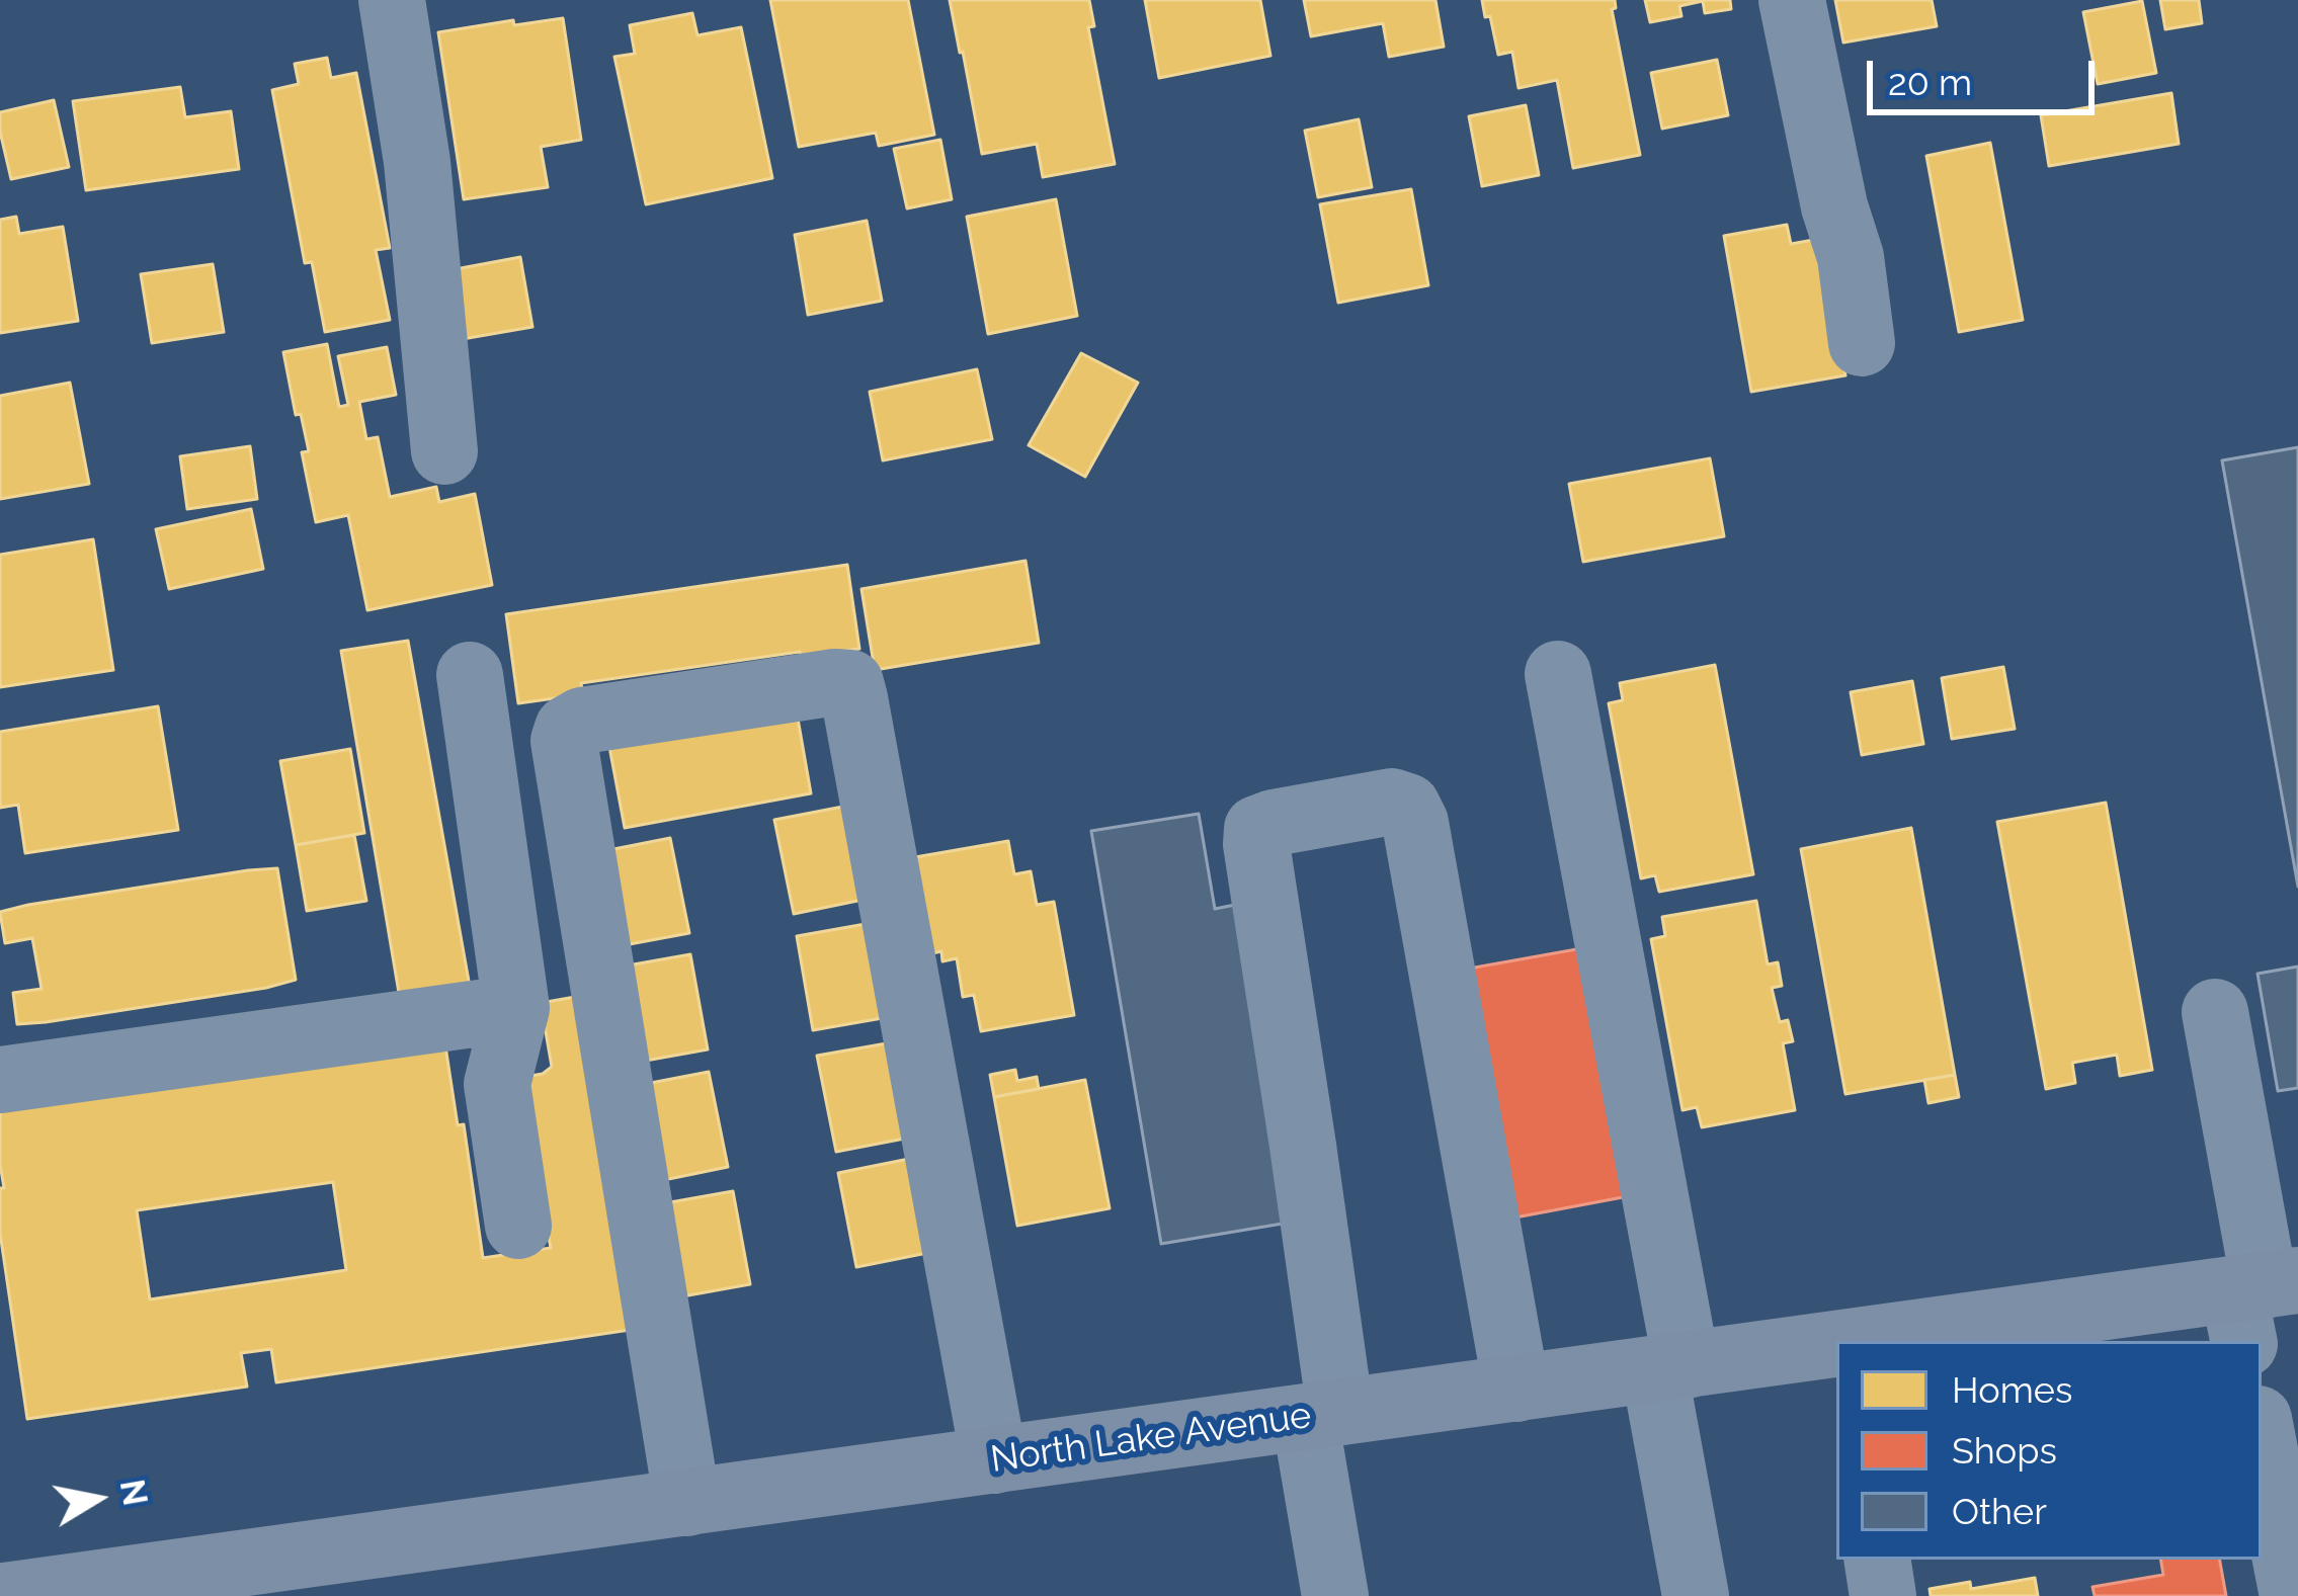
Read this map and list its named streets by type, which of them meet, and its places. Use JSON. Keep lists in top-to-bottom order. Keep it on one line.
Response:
{"streets":{"main road":["North Lake Avenue"]},"legend":["Homes","Shops","Other"],"scale_bar":"20 m","north":"right"}
